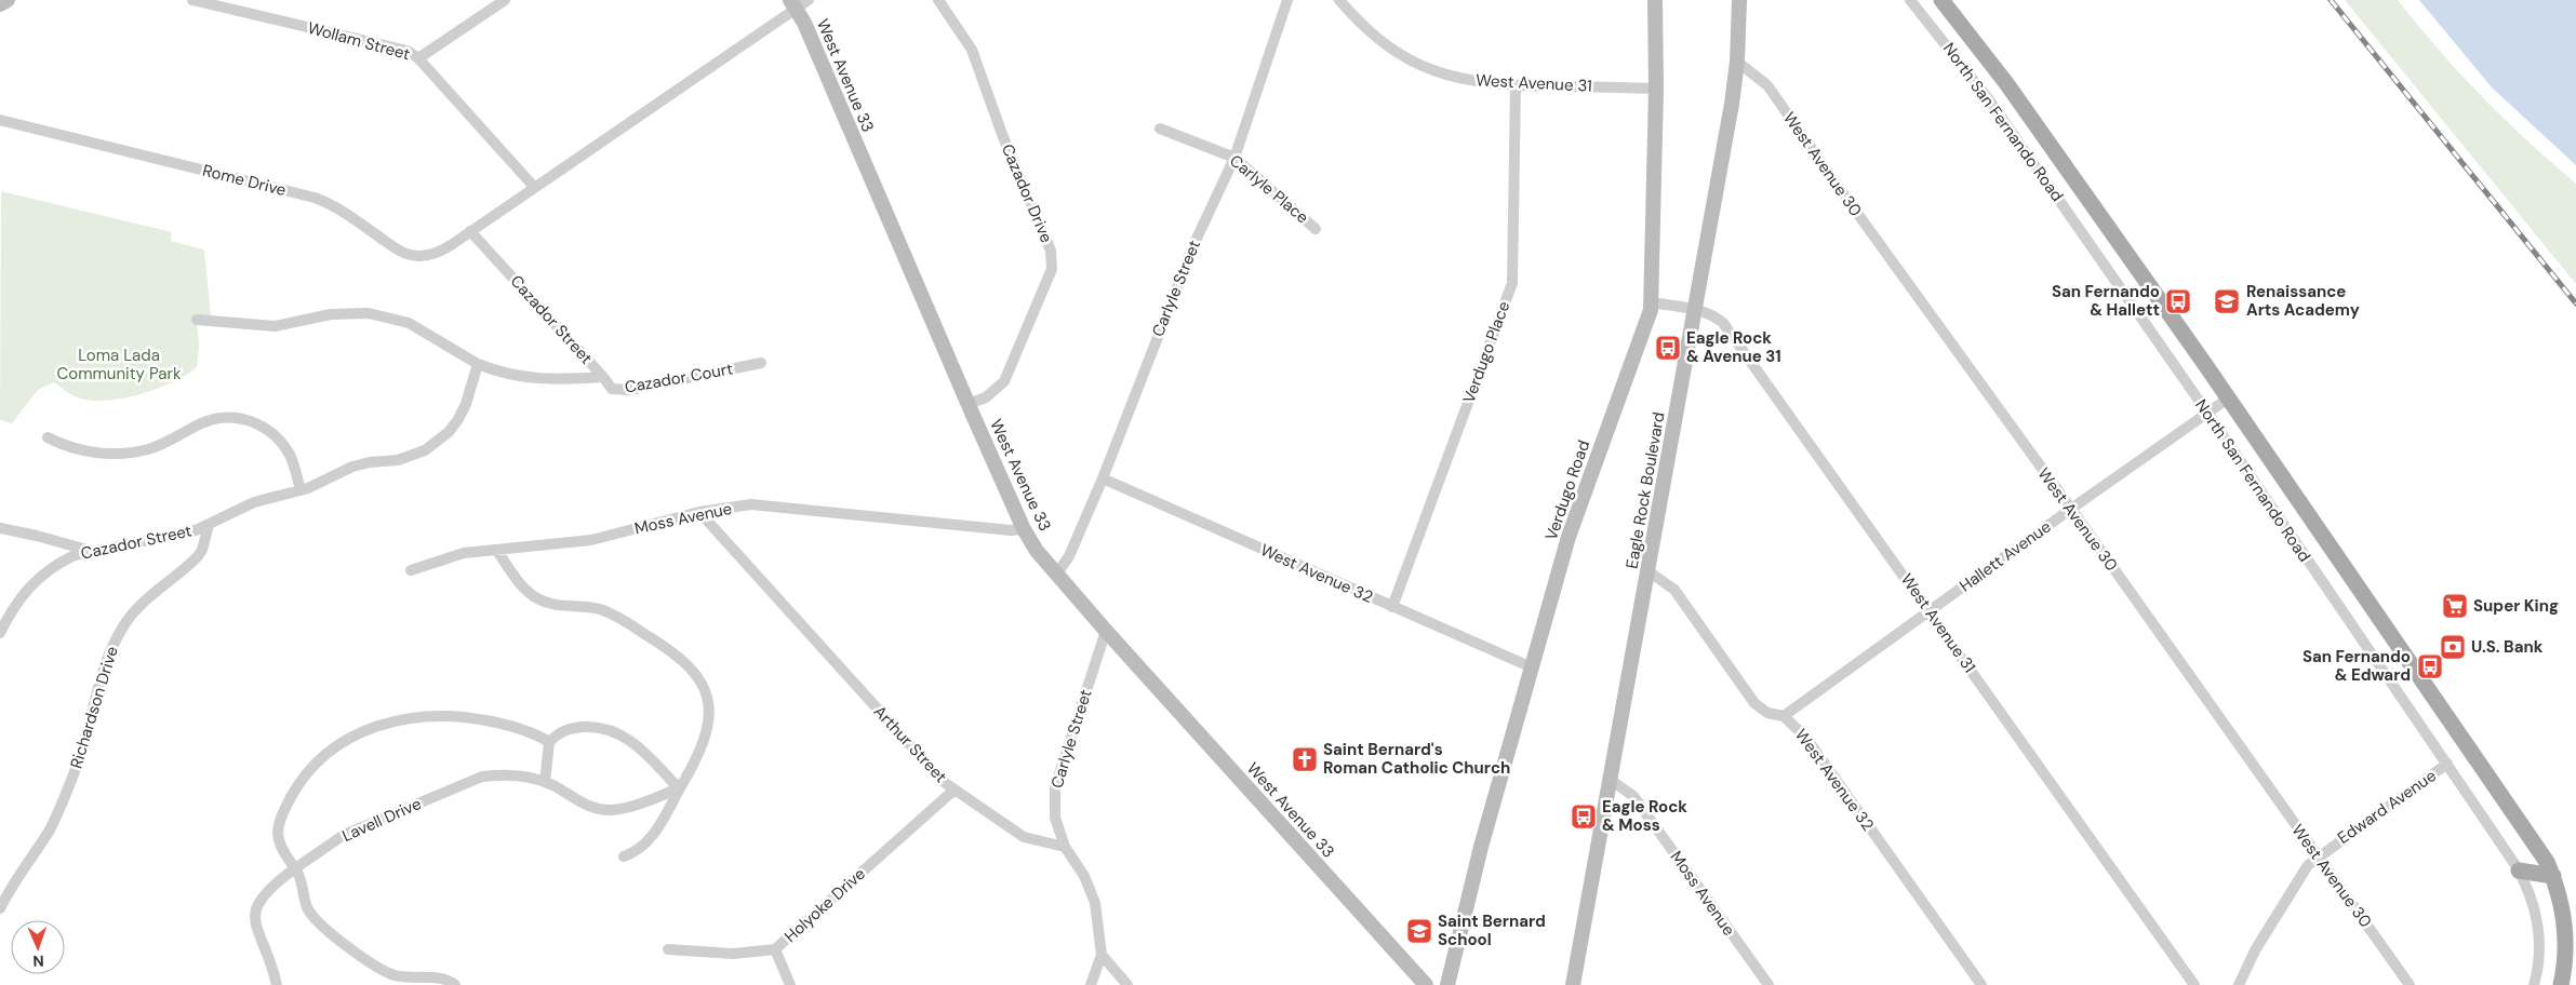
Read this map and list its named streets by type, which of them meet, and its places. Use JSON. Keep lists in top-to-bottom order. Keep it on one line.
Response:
{"streets":{"main road":["North San Fernando Road"],"street":["Wollam Street","West Avenue 33","West Avenue 31","West Avenue 30","Rome Drive","Carlyle Place","Cazador Drive","Carlyle Street","Cazador Street","Verdugo Place","Cazador Court","Verdugo Road","Eagle Rock Boulevard","Moss Avenue","Hallett Avenue","West Avenue 32","Richardson Drive","Arthur Street","Edward Avenue","Lavell Drive","Holyoke Drive"]},"crossings":[["West Avenue 33","Cazador Drive"],["West Avenue 33","Carlyle Street"],["West Avenue 33","Moss Avenue"],["West Avenue 31","Verdugo Place"],["West Avenue 31","Verdugo Road"],["West Avenue 31","Eagle Rock Boulevard"],["West Avenue 31","Hallett Avenue"],["North San Fernando Road","Hallett Avenue"],["North San Fernando Road","Edward Avenue"],["West Avenue 30","Eagle Rock Boulevard"],["West Avenue 30","Hallett Avenue"],["West Avenue 30","Edward Avenue"],["Rome Drive","Cazador Street"],["Carlyle Place","Carlyle Street"],["Carlyle Street","West Avenue 32"],["Carlyle Street","Arthur Street"],["Cazador Street","Cazador Court"],["Cazador Street","Richardson Drive"],["Verdugo Place","West Avenue 32"],["Verdugo Road","West Avenue 32"],["Eagle Rock Boulevard","Moss Avenue"],["Eagle Rock Boulevard","West Avenue 32"],["Moss Avenue","Arthur Street"],["Hallett Avenue","West Avenue 32"],["Arthur Street","Holyoke Drive"]],"parks":["Loma Lada Community Park"],"places":{"bus stop":["San Fernando & Hallett","Eagle Rock & Avenue 31","San Fernando & Edward","Eagle Rock & Moss"],"school or university":["Renaissance Arts Academy","Saint Bernard School"],"supermarket":["Super King"],"bank":["U.S. Bank"],"church":["Saint Bernard's Roman Catholic Church"]},"north":"bottom"}
